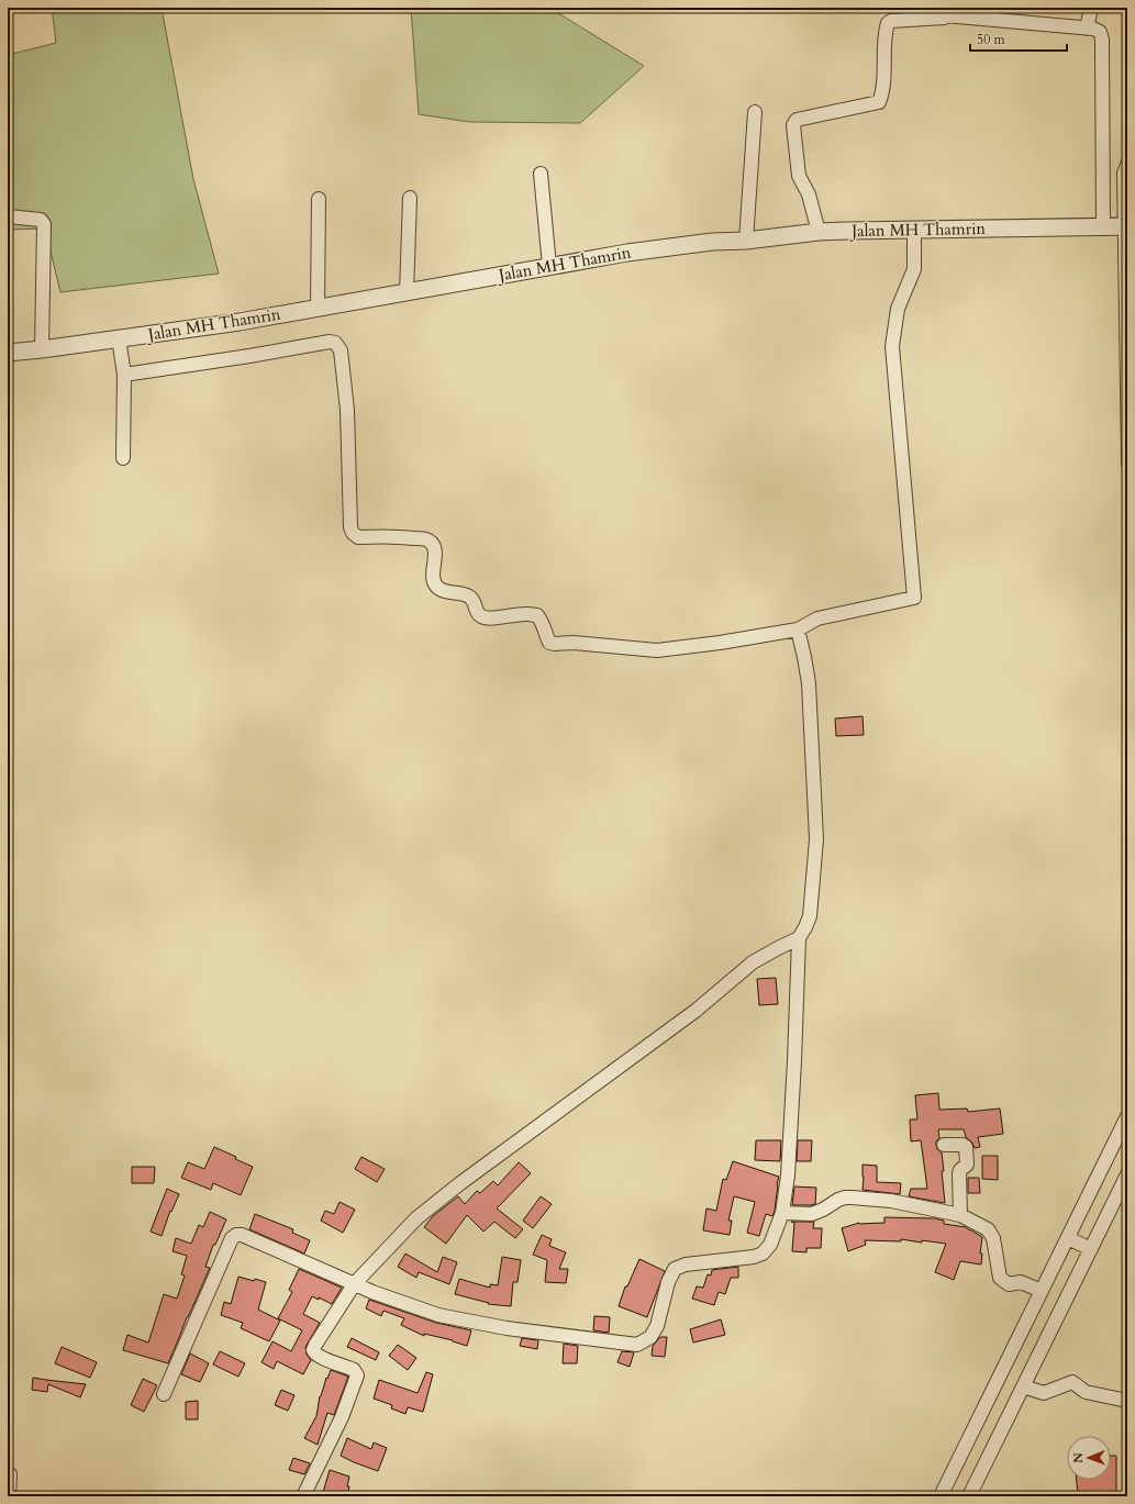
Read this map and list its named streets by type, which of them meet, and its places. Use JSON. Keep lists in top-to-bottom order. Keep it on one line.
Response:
{"streets":{"street":["Jalan MH Thamrin"]},"scale_bar":"50 m","north":"left"}
